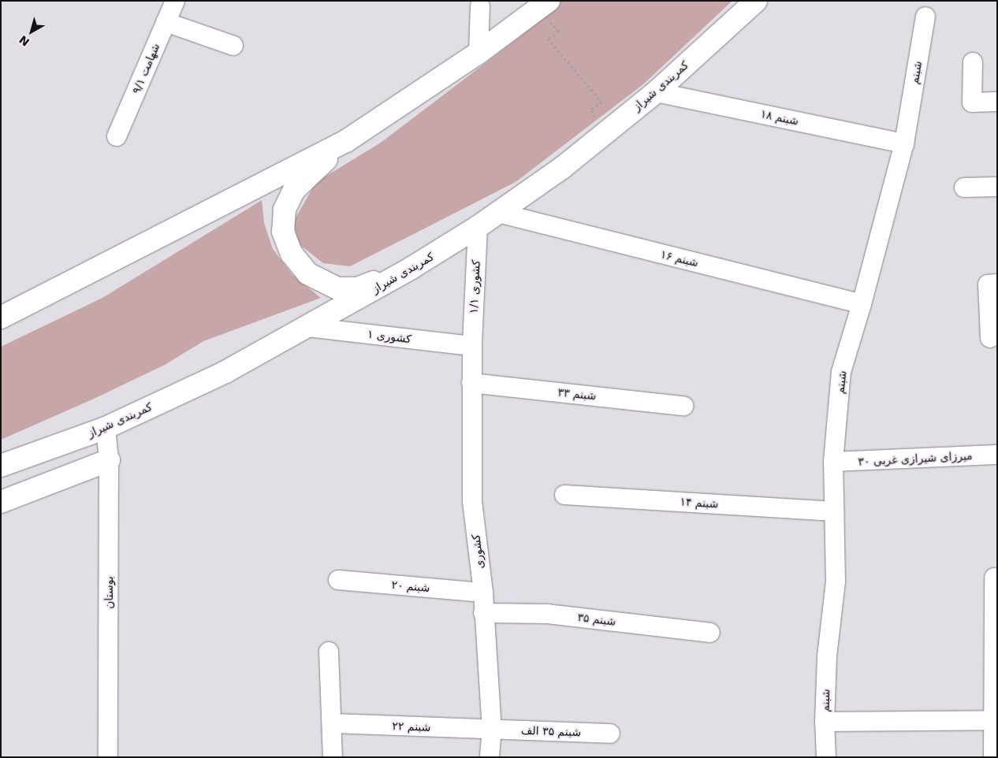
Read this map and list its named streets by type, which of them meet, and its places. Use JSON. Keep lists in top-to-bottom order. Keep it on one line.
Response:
{"streets":{"highway":["کمربندی شیراز"],"street":["۹/۱ شهامت","شبنم","۱۸ شبنم","۱۶ شبنم","۱/۱ کشوری","۱ کشوری","۳۳ شبنم","میرزای شیرازی غربی ۳۰","۱۴ شبنم","کشوری","۲۰ شبنم","بوستان","۳۵ شبنم","۲۲ شبنم","شبنم ۳۵ الف"]},"crossings":[["شبنم","۱۸ شبنم"],["شبنم","۱۶ شبنم"],["شبنم","میرزای شیرازی غربی ۳۰"],["شبنم","۱۴ شبنم"],["کمربندی شیراز","۱۸ شبنم"],["کمربندی شیراز","۱۶ شبنم"],["کمربندی شیراز","۱/۱ کشوری"],["کمربندی شیراز","۱ کشوری"],["کمربندی شیراز","بوستان"],["۱/۱ کشوری","۱ کشوری"],["۱/۱ کشوری","کشوری"],["۱ کشوری","کشوری"],["۳۳ شبنم","کشوری"],["کشوری","۲۰ شبنم"],["کشوری","۳۵ شبنم"],["کشوری","۲۲ شبنم"],["کشوری","شبنم ۳۵ الف"],["۲۲ شبنم","شبنم ۳۵ الف"]],"north":"bottom left"}
